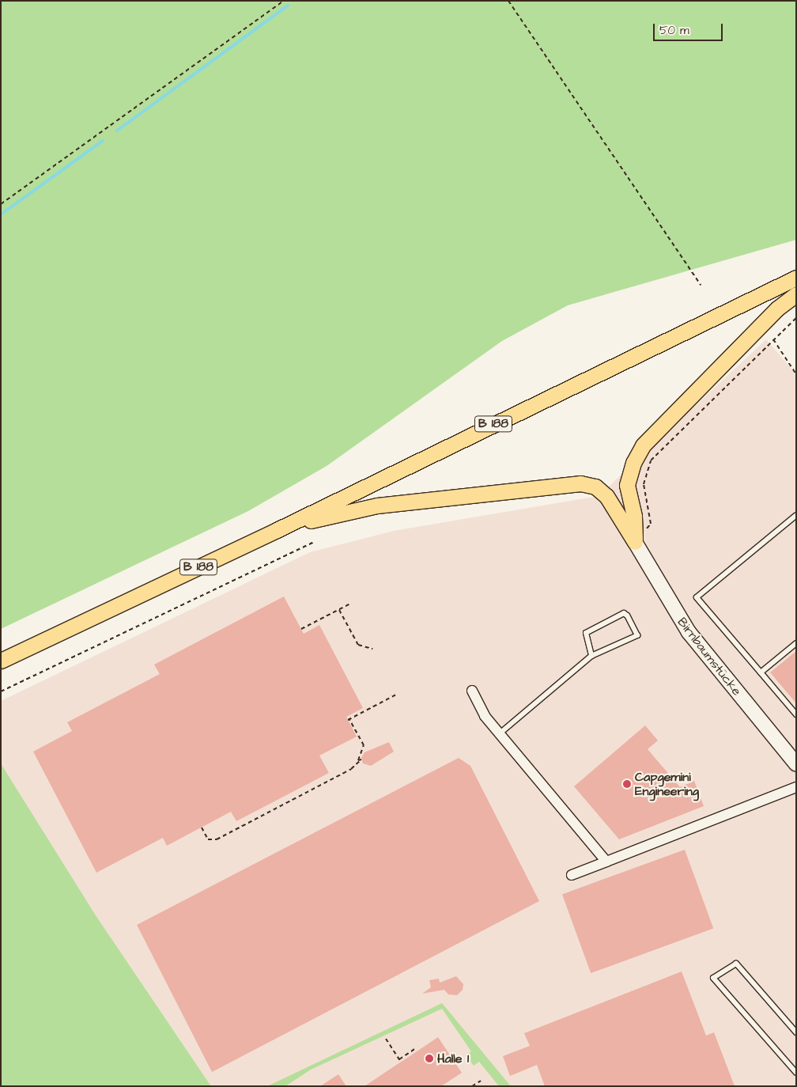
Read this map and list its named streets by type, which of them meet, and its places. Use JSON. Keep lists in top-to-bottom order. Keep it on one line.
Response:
{"streets":{"main road":["B 188"],"street":["Birnbaumstücke"]},"places":["Capgemini Engineering","Halle 1"],"scale_bar":"50 m"}
